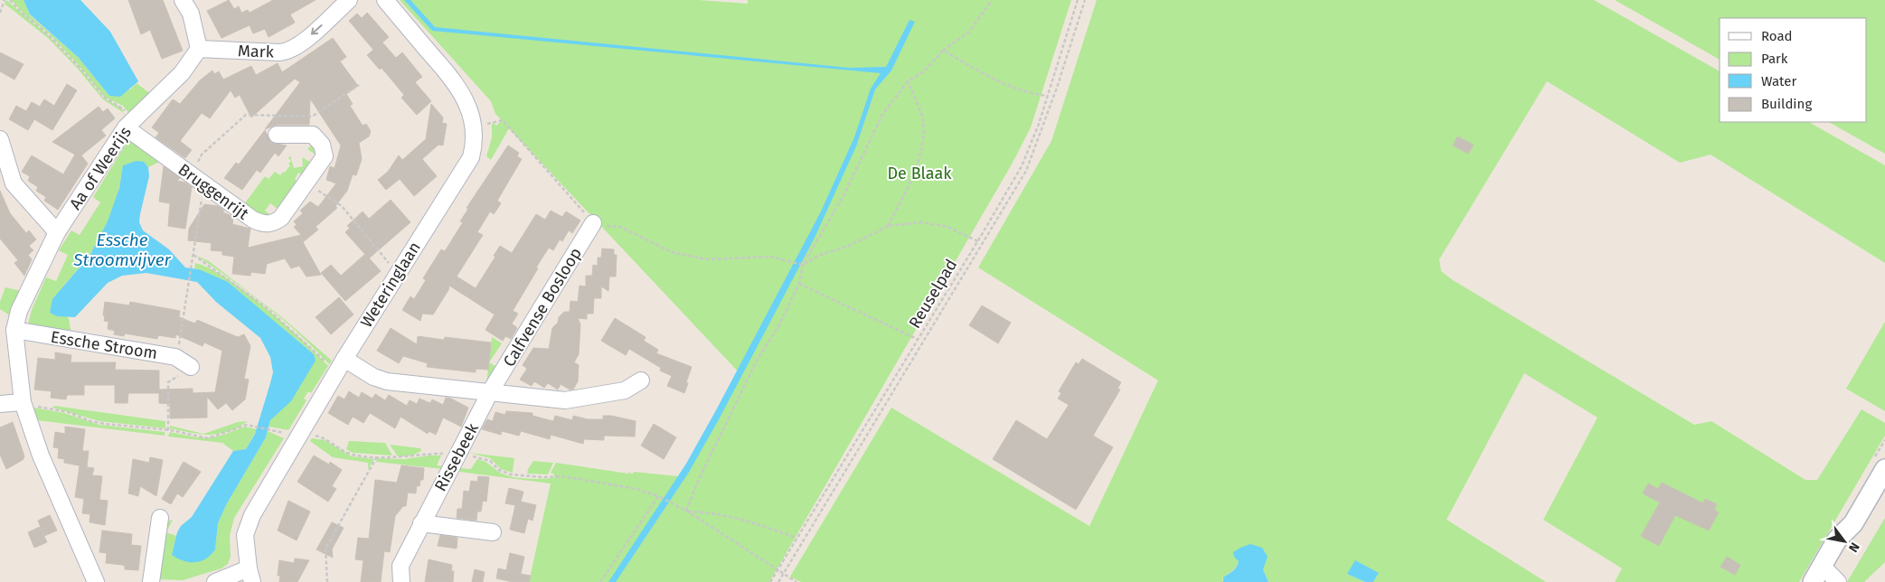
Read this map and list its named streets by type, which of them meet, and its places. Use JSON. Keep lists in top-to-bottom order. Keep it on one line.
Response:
{"streets":{"street":["Mark","Aa of Weerijs","Bruggenrijt","Weteringlaan","Calfvense Bosloop","Essche Stroom","Rissebeek"],"path":["Reuselpad"]},"crossings":[["Mark","Aa of Weerijs"],["Aa of Weerijs","Bruggenrijt"],["Aa of Weerijs","Essche Stroom"],["Weteringlaan","Calfvense Bosloop"],["Calfvense Bosloop","Rissebeek"]],"one_way":["Mark"],"water":["Essche Stroomvijver"],"parks":["De Blaak"],"legend":["Road","Park","Water","Building"],"north":"bottom right"}
